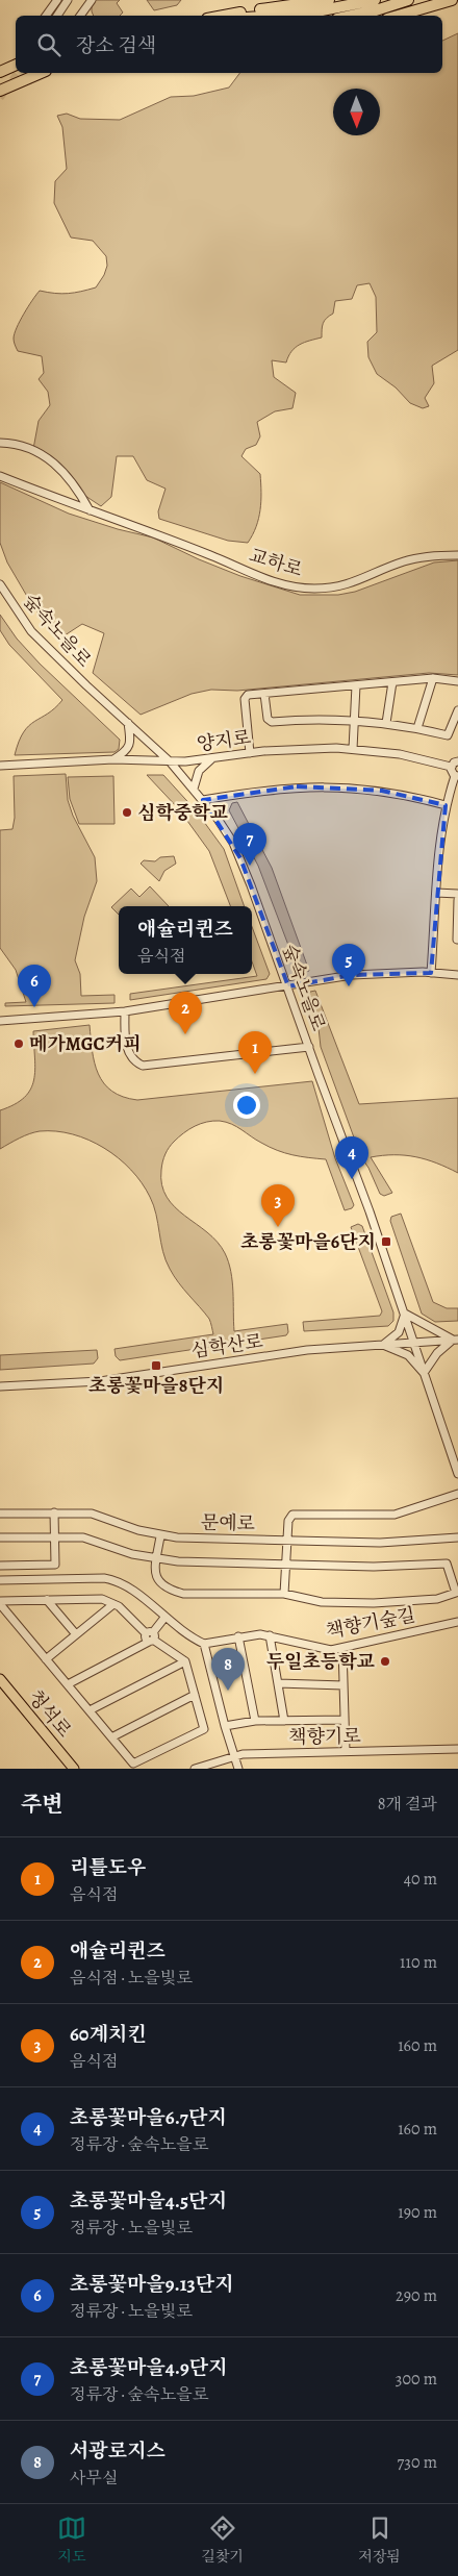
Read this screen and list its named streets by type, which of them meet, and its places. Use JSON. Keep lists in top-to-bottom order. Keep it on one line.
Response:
{"streets":{"main road":["청석로"],"street":["교하로","숲속노을로","양지로","심학산로","문예로","책향기숲길","책향기로"]},"crossings":[["숲속노을로","양지로"],["숲속노을로","심학산로"]],"places":{"other":["심학중학교","메가MGC커피","두일초등학교"],"transit":["초롱꽃마을6단지","초롱꽃마을8단지"]},"north":"bottom","page":{"search":"장소 검색","pins":["7","5","6","2","1","4","3","8"],"popup":["애슐리퀸즈","음식점"],"heading":["주변","8개 결과"],"list":[{"mark":"1","name":"리틀도우","note":"음식점","value":"40 m"},{"mark":"2","name":"애슐리퀸즈","note":"음식점 · 노을빛로","value":"110 m"},{"mark":"3","name":"60계치킨","note":"음식점","value":"160 m"},{"mark":"4","name":"초롱꽃마을6.7단지","note":"정류장 · 숲속노을로","value":"160 m"},{"mark":"5","name":"초롱꽃마을4.5단지","note":"정류장 · 노을빛로","value":"190 m"},{"mark":"6","name":"초롱꽃마을9.13단지","note":"정류장 · 노을빛로","value":"290 m"},{"mark":"7","name":"초롱꽃마을4.9단지","note":"정류장 · 숲속노을로","value":"300 m"},{"mark":"8","name":"서광로지스","note":"사무실","value":"730 m"}],"nav":["지도","길찾기","저장됨"]}}
